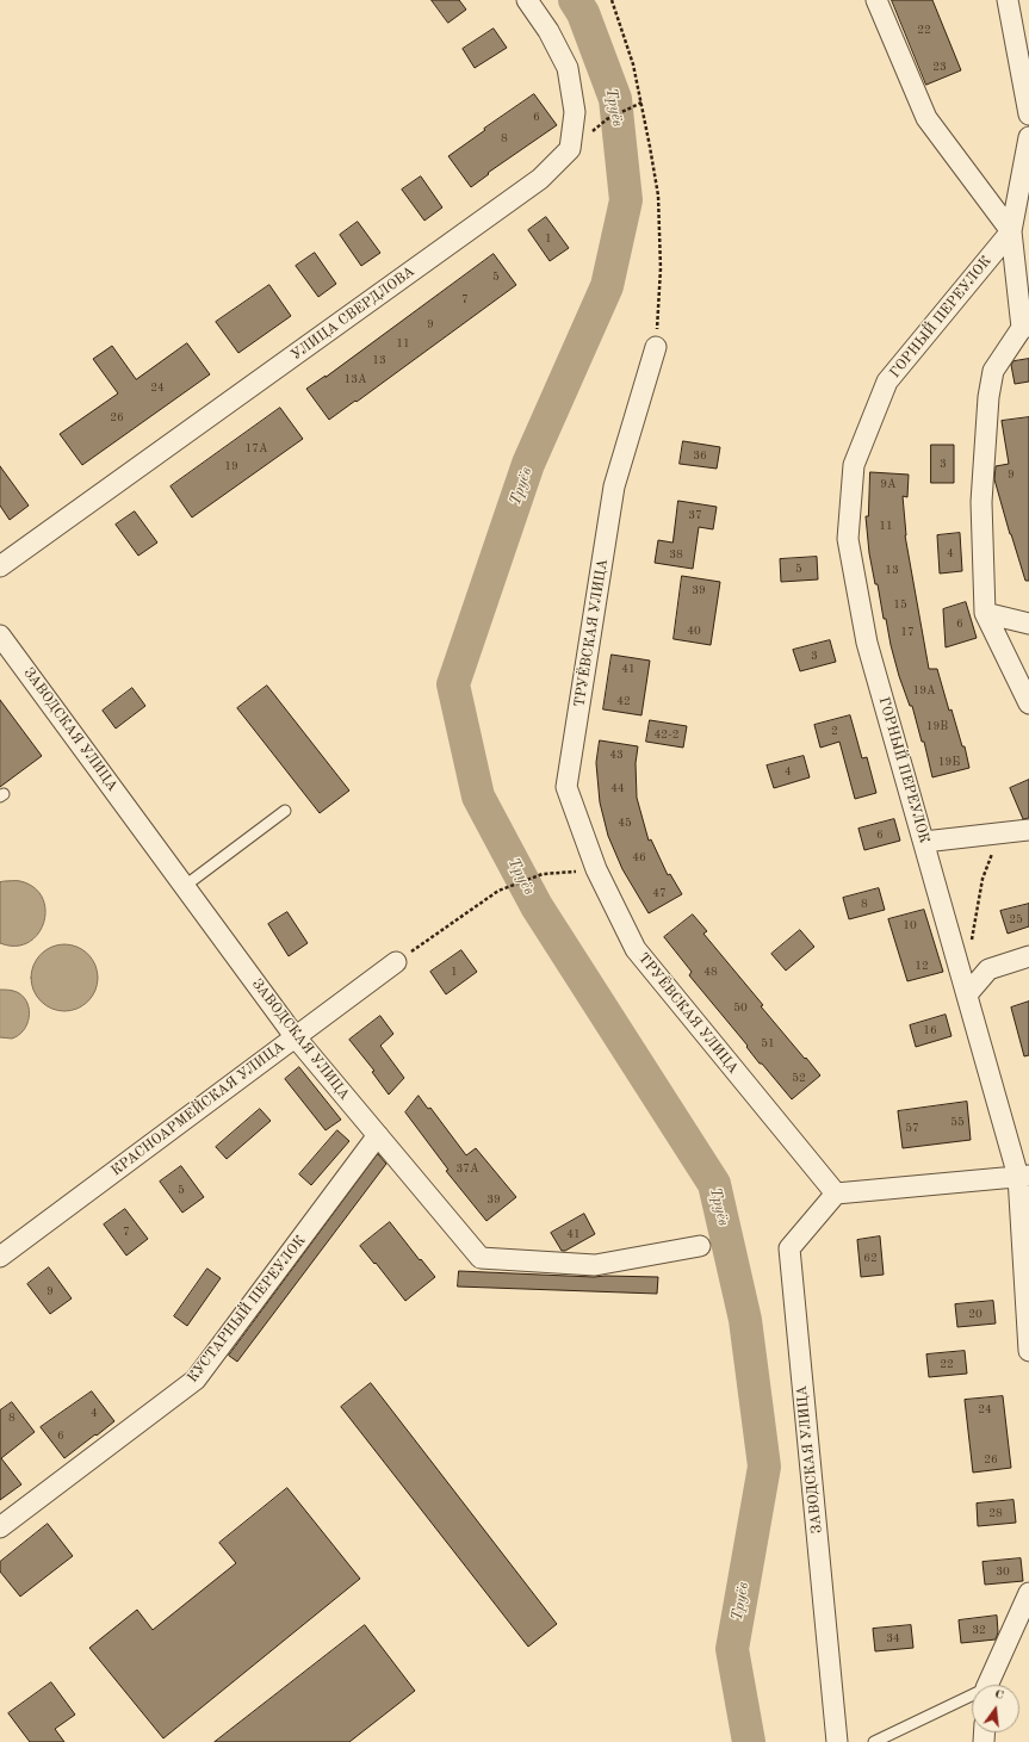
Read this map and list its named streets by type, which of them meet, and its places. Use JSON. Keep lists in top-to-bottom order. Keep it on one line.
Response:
{"streets":{"street":["УЛИЦА СВЕРДЛОВА","ГОРНЫЙ ПЕРЕУЛОК","ТРУЁВСКАЯ УЛИЦА","ЗАВОДСКАЯ УЛИЦА","КРАСНОАРМЕЙСКАЯ УЛИЦА","КУСТАРНЫЙ ПЕРЕУЛОК"]},"crossings":[["ТРУЁВСКАЯ УЛИЦА","ЗАВОДСКАЯ УЛИЦА"],["ЗАВОДСКАЯ УЛИЦА","КРАСНОАРМЕЙСКАЯ УЛИЦА"],["ЗАВОДСКАЯ УЛИЦА","КУСТАРНЫЙ ПЕРЕУЛОК"]],"water":["Труёв"],"house_numbers":["22","23","6","8","1","5","7","9","11","13","13А","24","26","17А","36","3","19","9","9А","37","11","4","38","5","13","39","15","6","40","17","3","41","19А","42","19В","2","42-2","43","19Б","4","44","45","6","46","47","8","25","10","12","1","48","50","16","51","52","55","57","37А","5","39","7","41","62","9","20","22","24","4","8","6","26","28","30","32","34"],"north":"top"}
